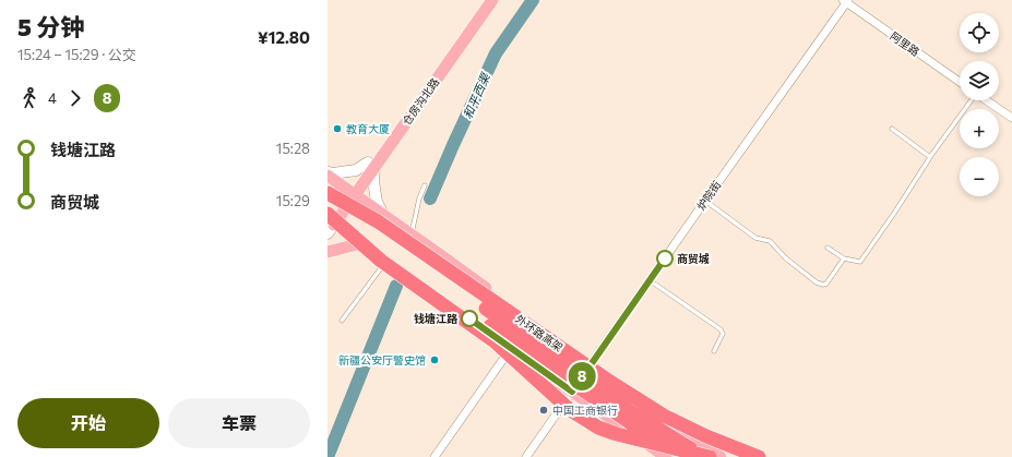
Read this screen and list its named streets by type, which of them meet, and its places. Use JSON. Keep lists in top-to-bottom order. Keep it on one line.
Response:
{"streets":{"highway":["外环路高架"],"main road":["仓房沟北路"],"street":["阿里路","炉院街"]},"crossings":[["阿里路","炉院街"]],"water":["和平西渠"],"places":["教育大厦","商贸城","钱塘江路","新疆公安厅警史馆","中国工商银行"],"lines":["bus line 8"],"page":{"heading":["5 分钟","15:24 – 15:29 · 公交","¥12.80"],"on_map":"8","map_buttons":["+","−"],"legs":["4","8"],"list":[{"name":"钱塘江路","value":"15:28"},{"name":"商贸城","value":"15:29"}],"buttons":["开始","车票"]}}
